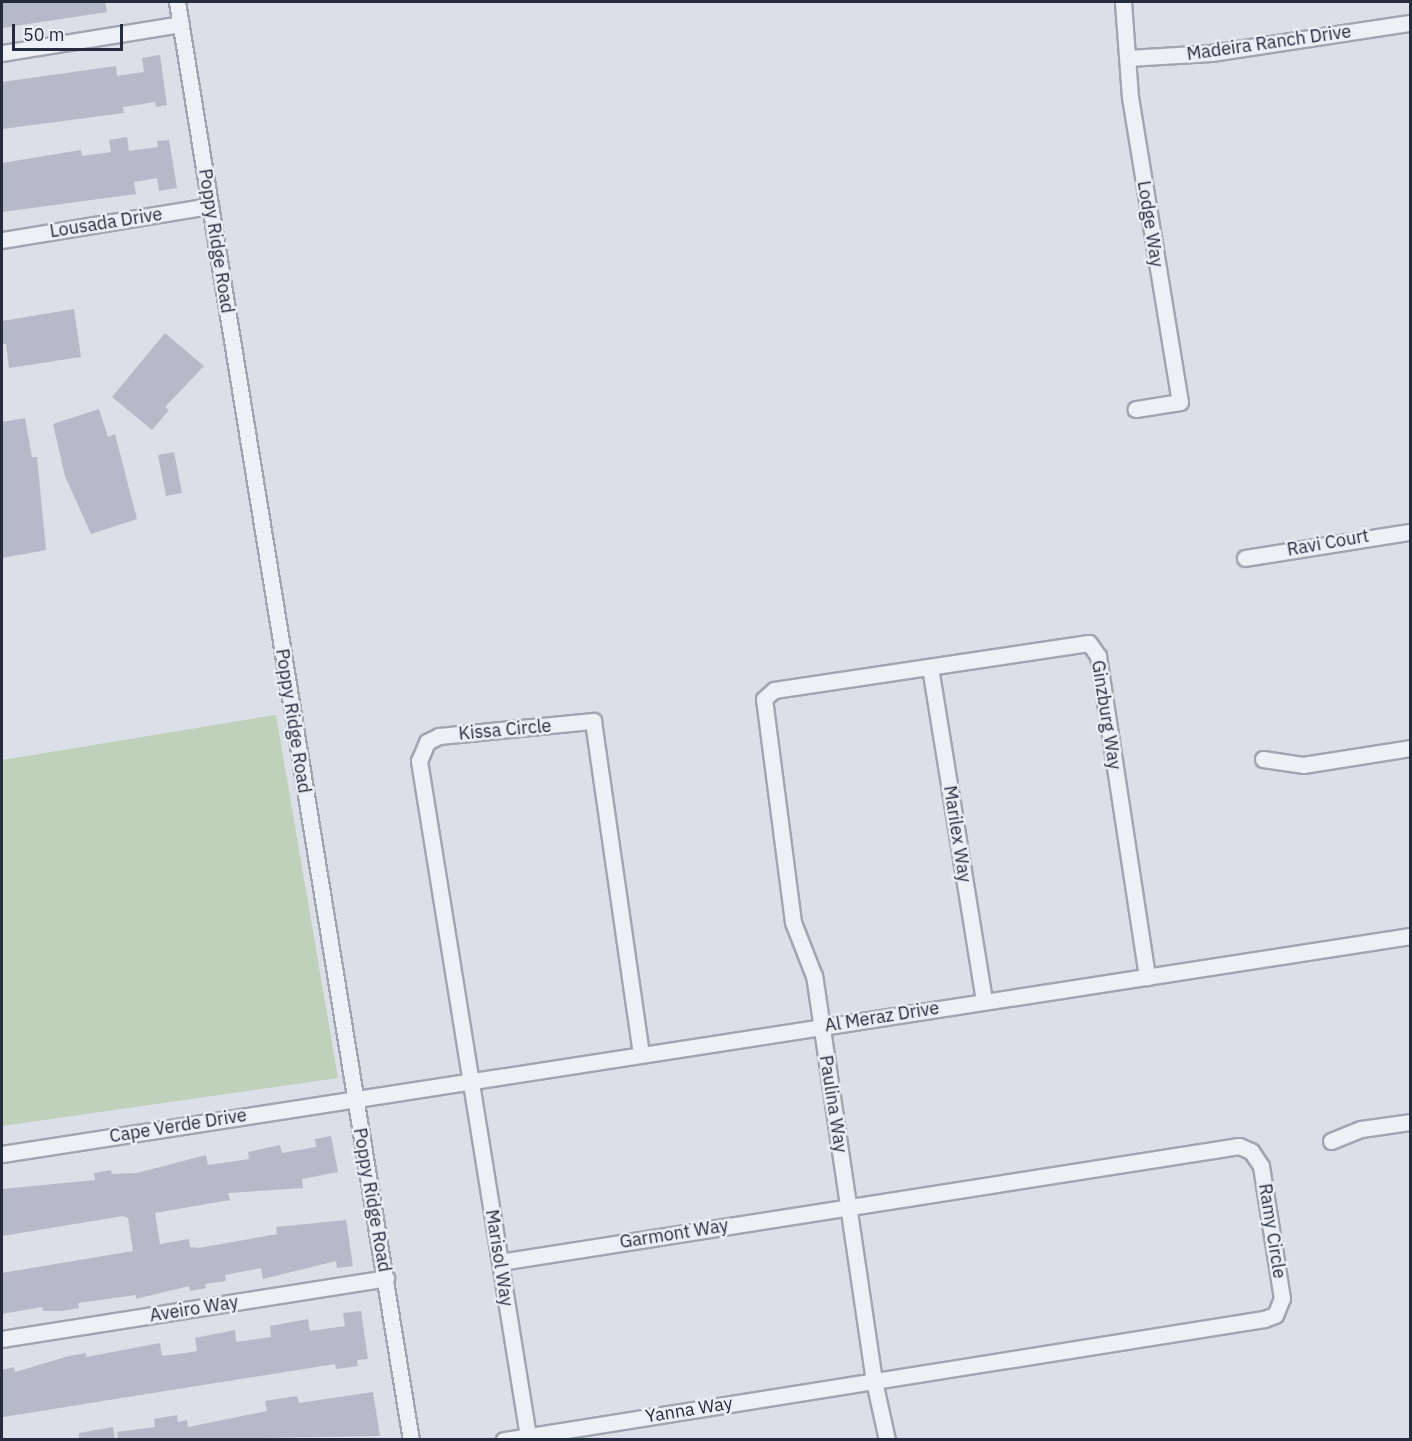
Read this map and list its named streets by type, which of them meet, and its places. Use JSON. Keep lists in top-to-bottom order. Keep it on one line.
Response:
{"streets":{"street":["Madeira Ranch Drive","Lousada Drive","Lodge Way","Poppy Ridge Road","Ravi Court","Ginzburg Way","Kissa Circle","Marilex Way","Al Meraz Drive","Paulina Way","Cape Verde Drive","Ramy Circle","Garmont Way","Marisol Way","Aveiro Way","Yanna Way"]},"crossings":[["Madeira Ranch Drive","Lodge Way"],["Lousada Drive","Poppy Ridge Road"],["Poppy Ridge Road","Al Meraz Drive"],["Poppy Ridge Road","Cape Verde Drive"],["Poppy Ridge Road","Aveiro Way"],["Ginzburg Way","Marilex Way"],["Ginzburg Way","Al Meraz Drive"],["Ginzburg Way","Paulina Way"],["Kissa Circle","Al Meraz Drive"],["Kissa Circle","Marisol Way"],["Marilex Way","Al Meraz Drive"],["Al Meraz Drive","Paulina Way"],["Al Meraz Drive","Cape Verde Drive"],["Al Meraz Drive","Marisol Way"],["Paulina Way","Ramy Circle"],["Paulina Way","Garmont Way"],["Paulina Way","Yanna Way"],["Ramy Circle","Garmont Way"],["Ramy Circle","Yanna Way"],["Garmont Way","Marisol Way"],["Marisol Way","Yanna Way"]],"scale_bar":"50 m"}
